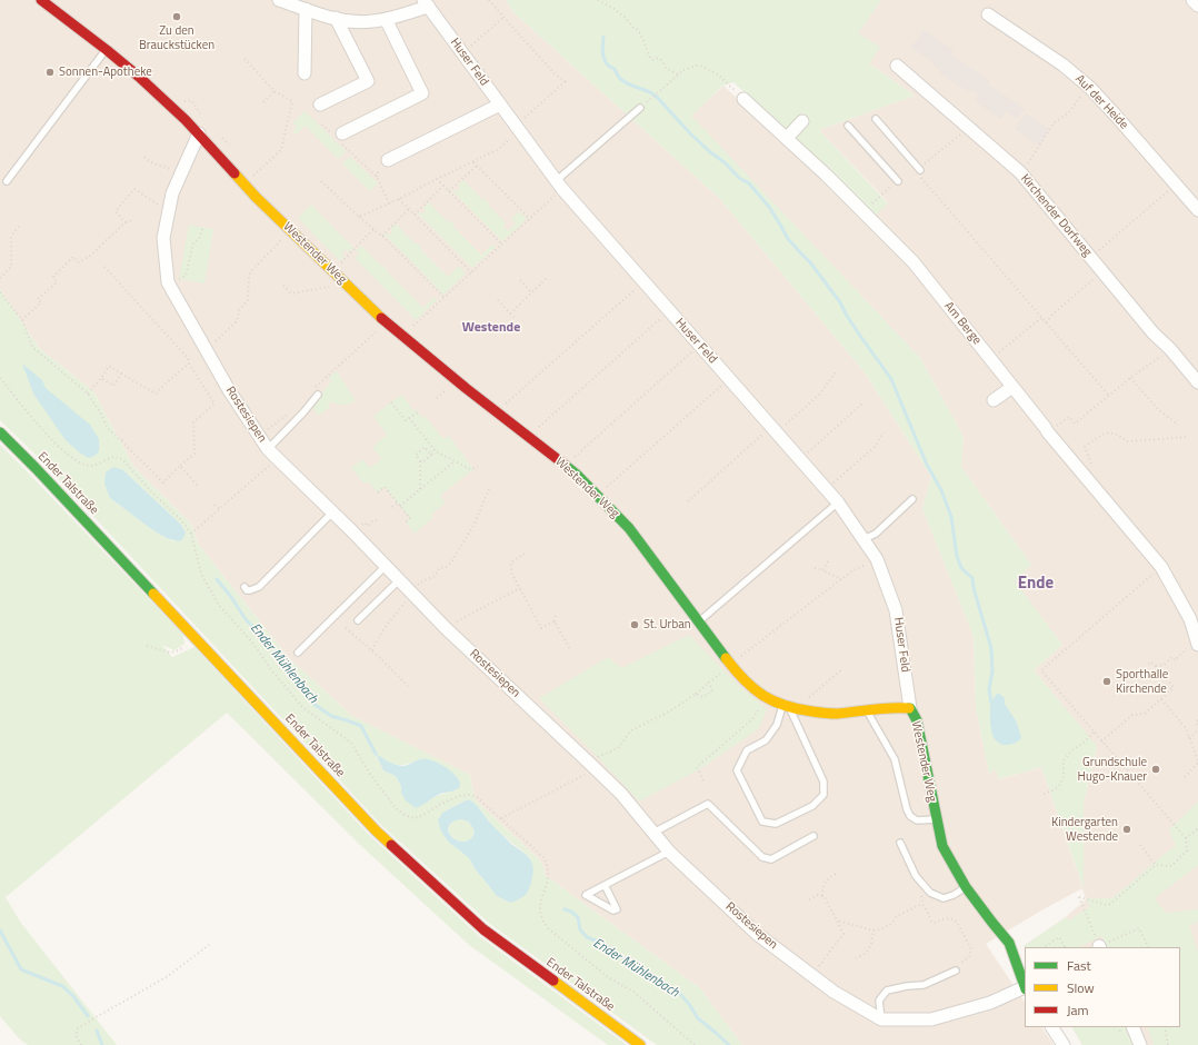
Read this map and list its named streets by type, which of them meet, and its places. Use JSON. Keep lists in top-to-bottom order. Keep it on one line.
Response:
{"streets":{"street":["Huser Feld","Auf der Heide","Kirchender Dorfweg","Westender Weg","Am Berge","Rostesiepen","Ender Talstraße"]},"crossings":[["Huser Feld","Westender Weg"],["Westender Weg","Rostesiepen"]],"districts":["Westende","Ende"],"water":["Ender Mühlenbach"],"places":["Zu den Brauckstücken","Sonnen-Apotheke","St. Urban","Sporthalle Kirchende","Grundschule Hugo-Knauer","Kindergarten Westende"],"legend":["Fast","Slow","Jam"]}
